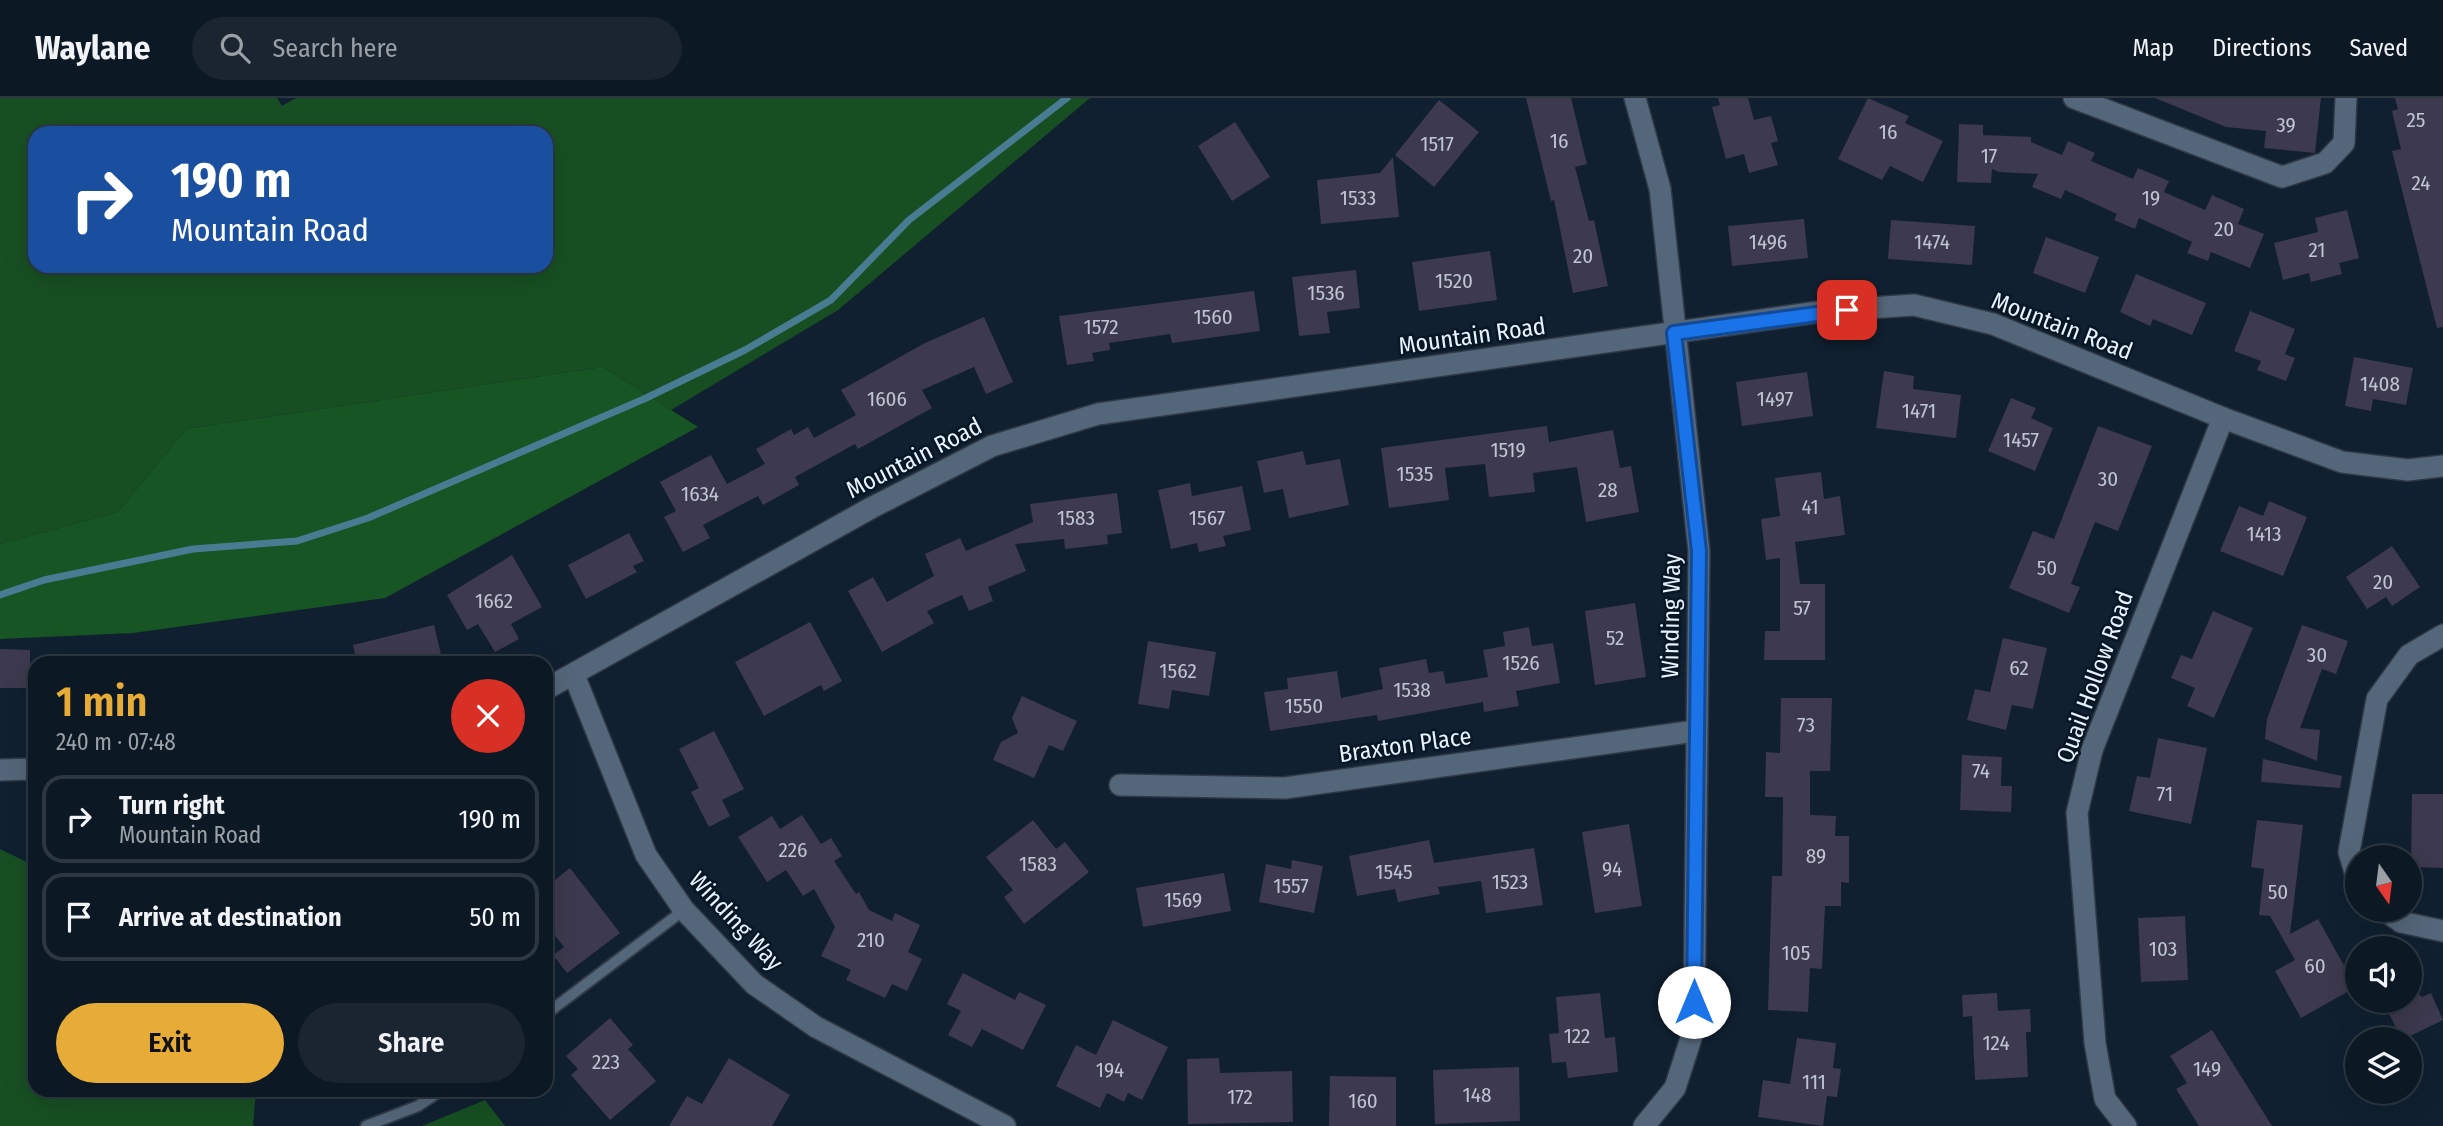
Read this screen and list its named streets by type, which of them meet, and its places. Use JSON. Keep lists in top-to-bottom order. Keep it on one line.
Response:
{"streets":{"street":["Mountain Road","Winding Way","Quail Hollow Road","Braxton Place"]},"crossings":[["Mountain Road","Winding Way"],["Mountain Road","Quail Hollow Road"],["Winding Way","Braxton Place"]],"house_numbers":["25","39","16","16","1517","17","24","1533","19","20","1496","1474","21","20","1520","1536","1560","1572","1408","1606","1497","1471","1457","1519","1535","30","28","1634","41","1583","1567","1413","50","20","1662","57","52","30","1526","62","1562","1538","1550","73","74","71","226","89","1583","94","1545","1523","1557","50","1569","210","103","105","60","122","124","223","149","194","111","148","172","160"],"north":"bottom","page":{"header":"Waylane","search":"Search here","nav":["Map","Directions","Saved"],"turn":["190 m","Mountain Road"],"heading":["1 min","240 m · 07:48"],"list":[{"name":"Turn right","note":"Mountain Road","value":"190 m"},{"name":"Arrive at destination","value":"50 m"}],"buttons":["Exit","Share"]}}
